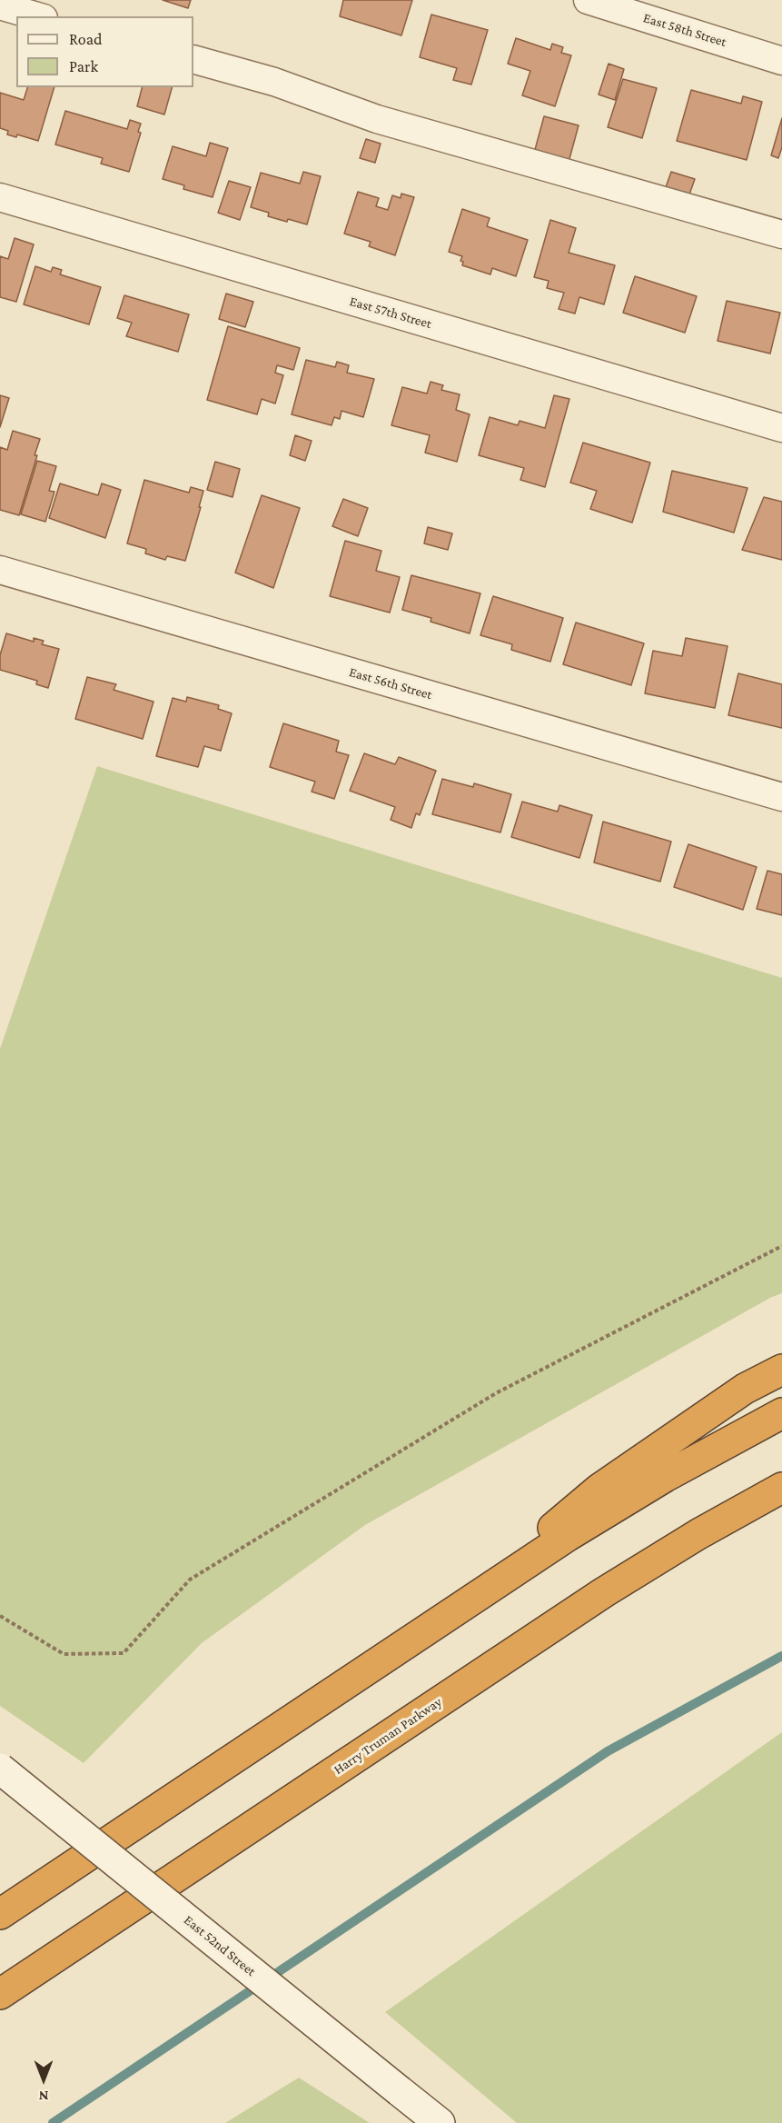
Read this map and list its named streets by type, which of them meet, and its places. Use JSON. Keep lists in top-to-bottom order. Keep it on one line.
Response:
{"streets":{"highway":["Harry Truman Parkway"],"main road":["East 52nd Street"],"street":["East 58th Street","East 57th Street","East 56th Street"]},"legend":["Road","Park"],"north":"bottom"}
